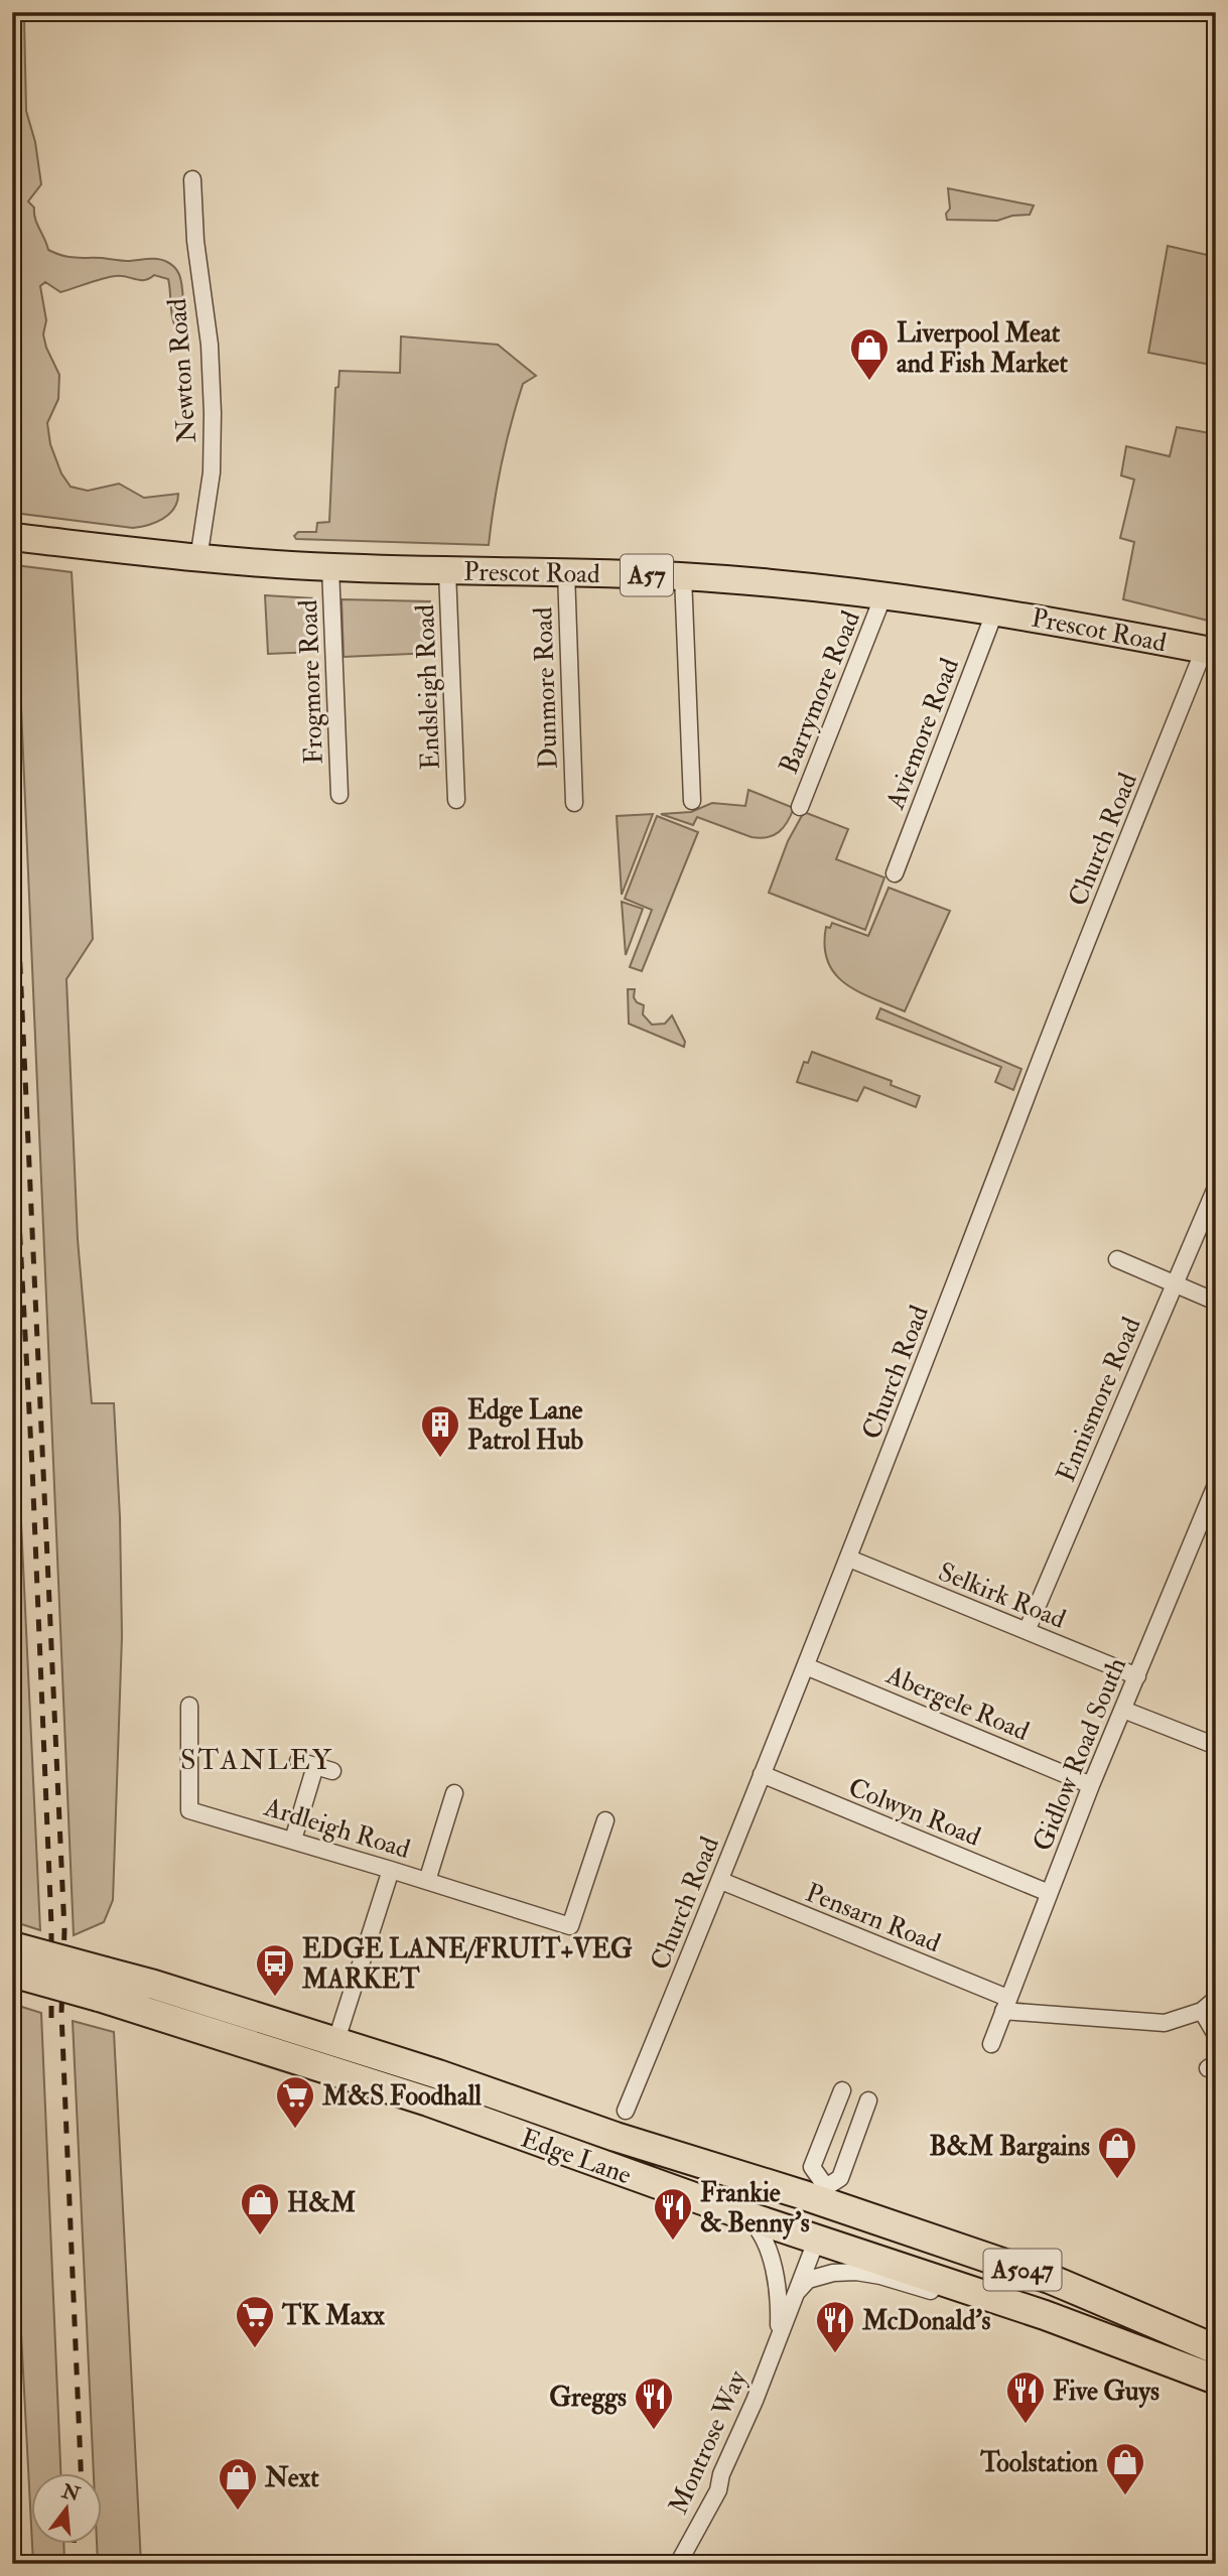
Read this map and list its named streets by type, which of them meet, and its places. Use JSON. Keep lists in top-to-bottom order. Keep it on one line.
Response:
{"streets":{"highway":["Edge Lane","A5047"],"main road":["Prescot Road","A57"],"street":["Newton Road","Frogmore Road","Endsleigh Road","Dunmore Road","Barrymore Road","Aviemore Road","Church Road","Ennismore Road","Selkirk Road","Abergele Road","Gidlow Road South","Colwyn Road","Ardleigh Road","Pensarn Road","Montrose Way"]},"crossings":[["Newton Road","Prescot Road"],["Prescot Road","Frogmore Road"],["Prescot Road","Endsleigh Road"],["Prescot Road","Dunmore Road"],["Prescot Road","Barrymore Road"],["Prescot Road","Aviemore Road"],["Prescot Road","Church Road"],["Church Road","Selkirk Road"],["Church Road","Abergele Road"],["Church Road","Colwyn Road"],["Church Road","Pensarn Road"],["Ennismore Road","Selkirk Road"],["Selkirk Road","Gidlow Road South"],["Abergele Road","Gidlow Road South"],["Gidlow Road South","Colwyn Road"],["Gidlow Road South","Pensarn Road"],["Edge Lane","Montrose Way"]],"districts":["STANLEY"],"places":{"shop":["Liverpool Meat and Fish Market","B&M Bargains","H&M","Toolstation","Next"],"building":["Edge Lane Patrol Hub"],"bus stop":["EDGE LANE/FRUIT+VEG MARKET"],"supermarket":["M&S Foodhall","TK Maxx"],"restaurant":["Frankie & Benny's","McDonald's","Five Guys","Greggs"]},"north":"top"}
